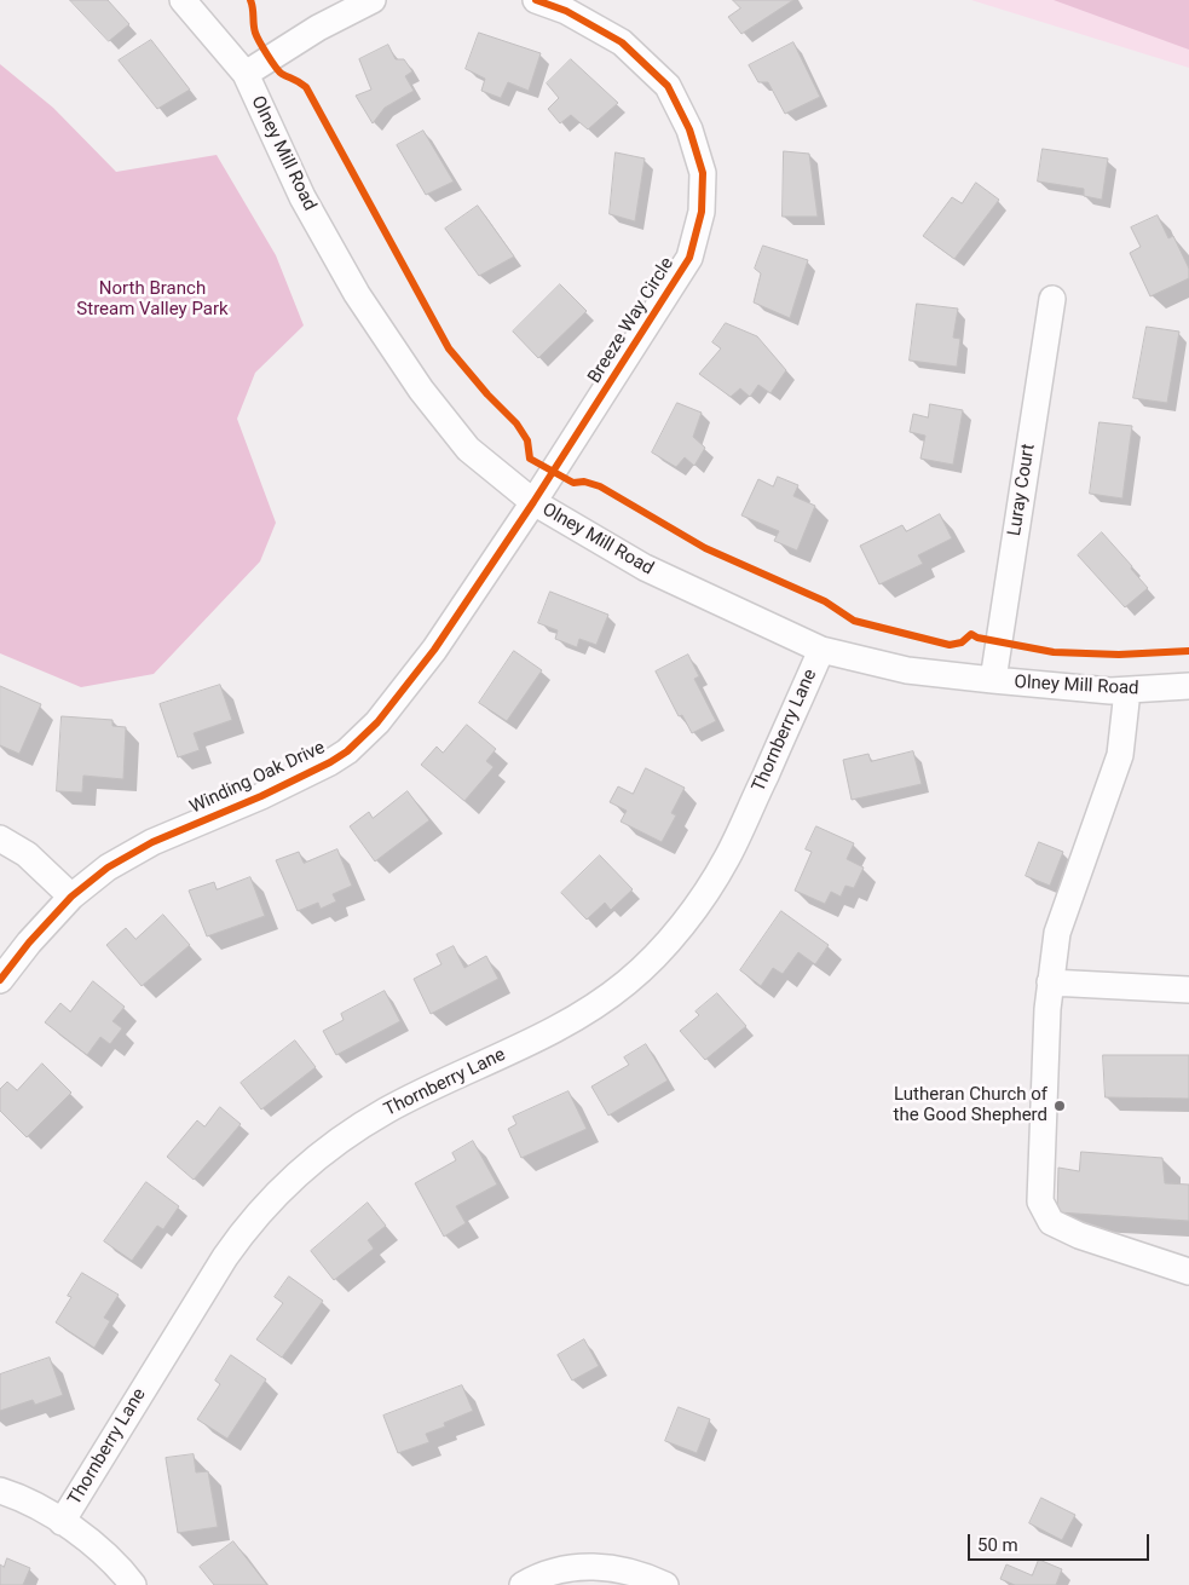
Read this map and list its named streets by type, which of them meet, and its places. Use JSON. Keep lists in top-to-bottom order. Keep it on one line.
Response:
{"streets":{"street":["Olney Mill Road","Breeze Way Circle","Luray Court","Thornberry Lane","Winding Oak Drive"]},"crossings":[["Olney Mill Road","Breeze Way Circle"],["Olney Mill Road","Luray Court"],["Olney Mill Road","Thornberry Lane"],["Olney Mill Road","Winding Oak Drive"],["Breeze Way Circle","Winding Oak Drive"]],"parks":["North Branch Stream Valley Park"],"places":["Lutheran Church of the Good Shepherd"],"scale_bar":"50 m"}
